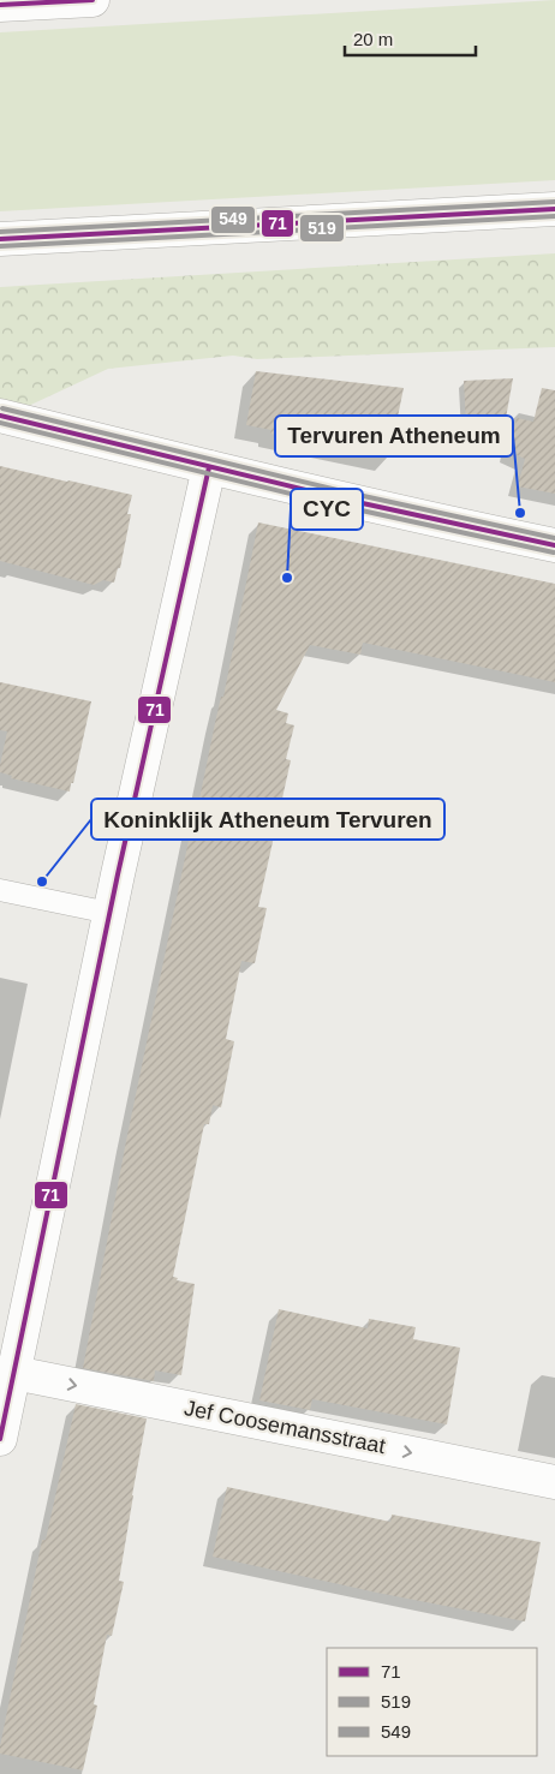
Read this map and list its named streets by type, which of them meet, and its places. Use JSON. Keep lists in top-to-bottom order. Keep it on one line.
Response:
{"streets":{"street":["Jef Coosemansstraat"]},"one_way":["Jef Coosemansstraat"],"places":["Tervuren Atheneum","CYC","Koninklijk Atheneum Tervuren"],"lines":["transit line 71","transit line 549","transit line 519"],"legend":["71","519","549"],"scale_bar":"20 m"}
